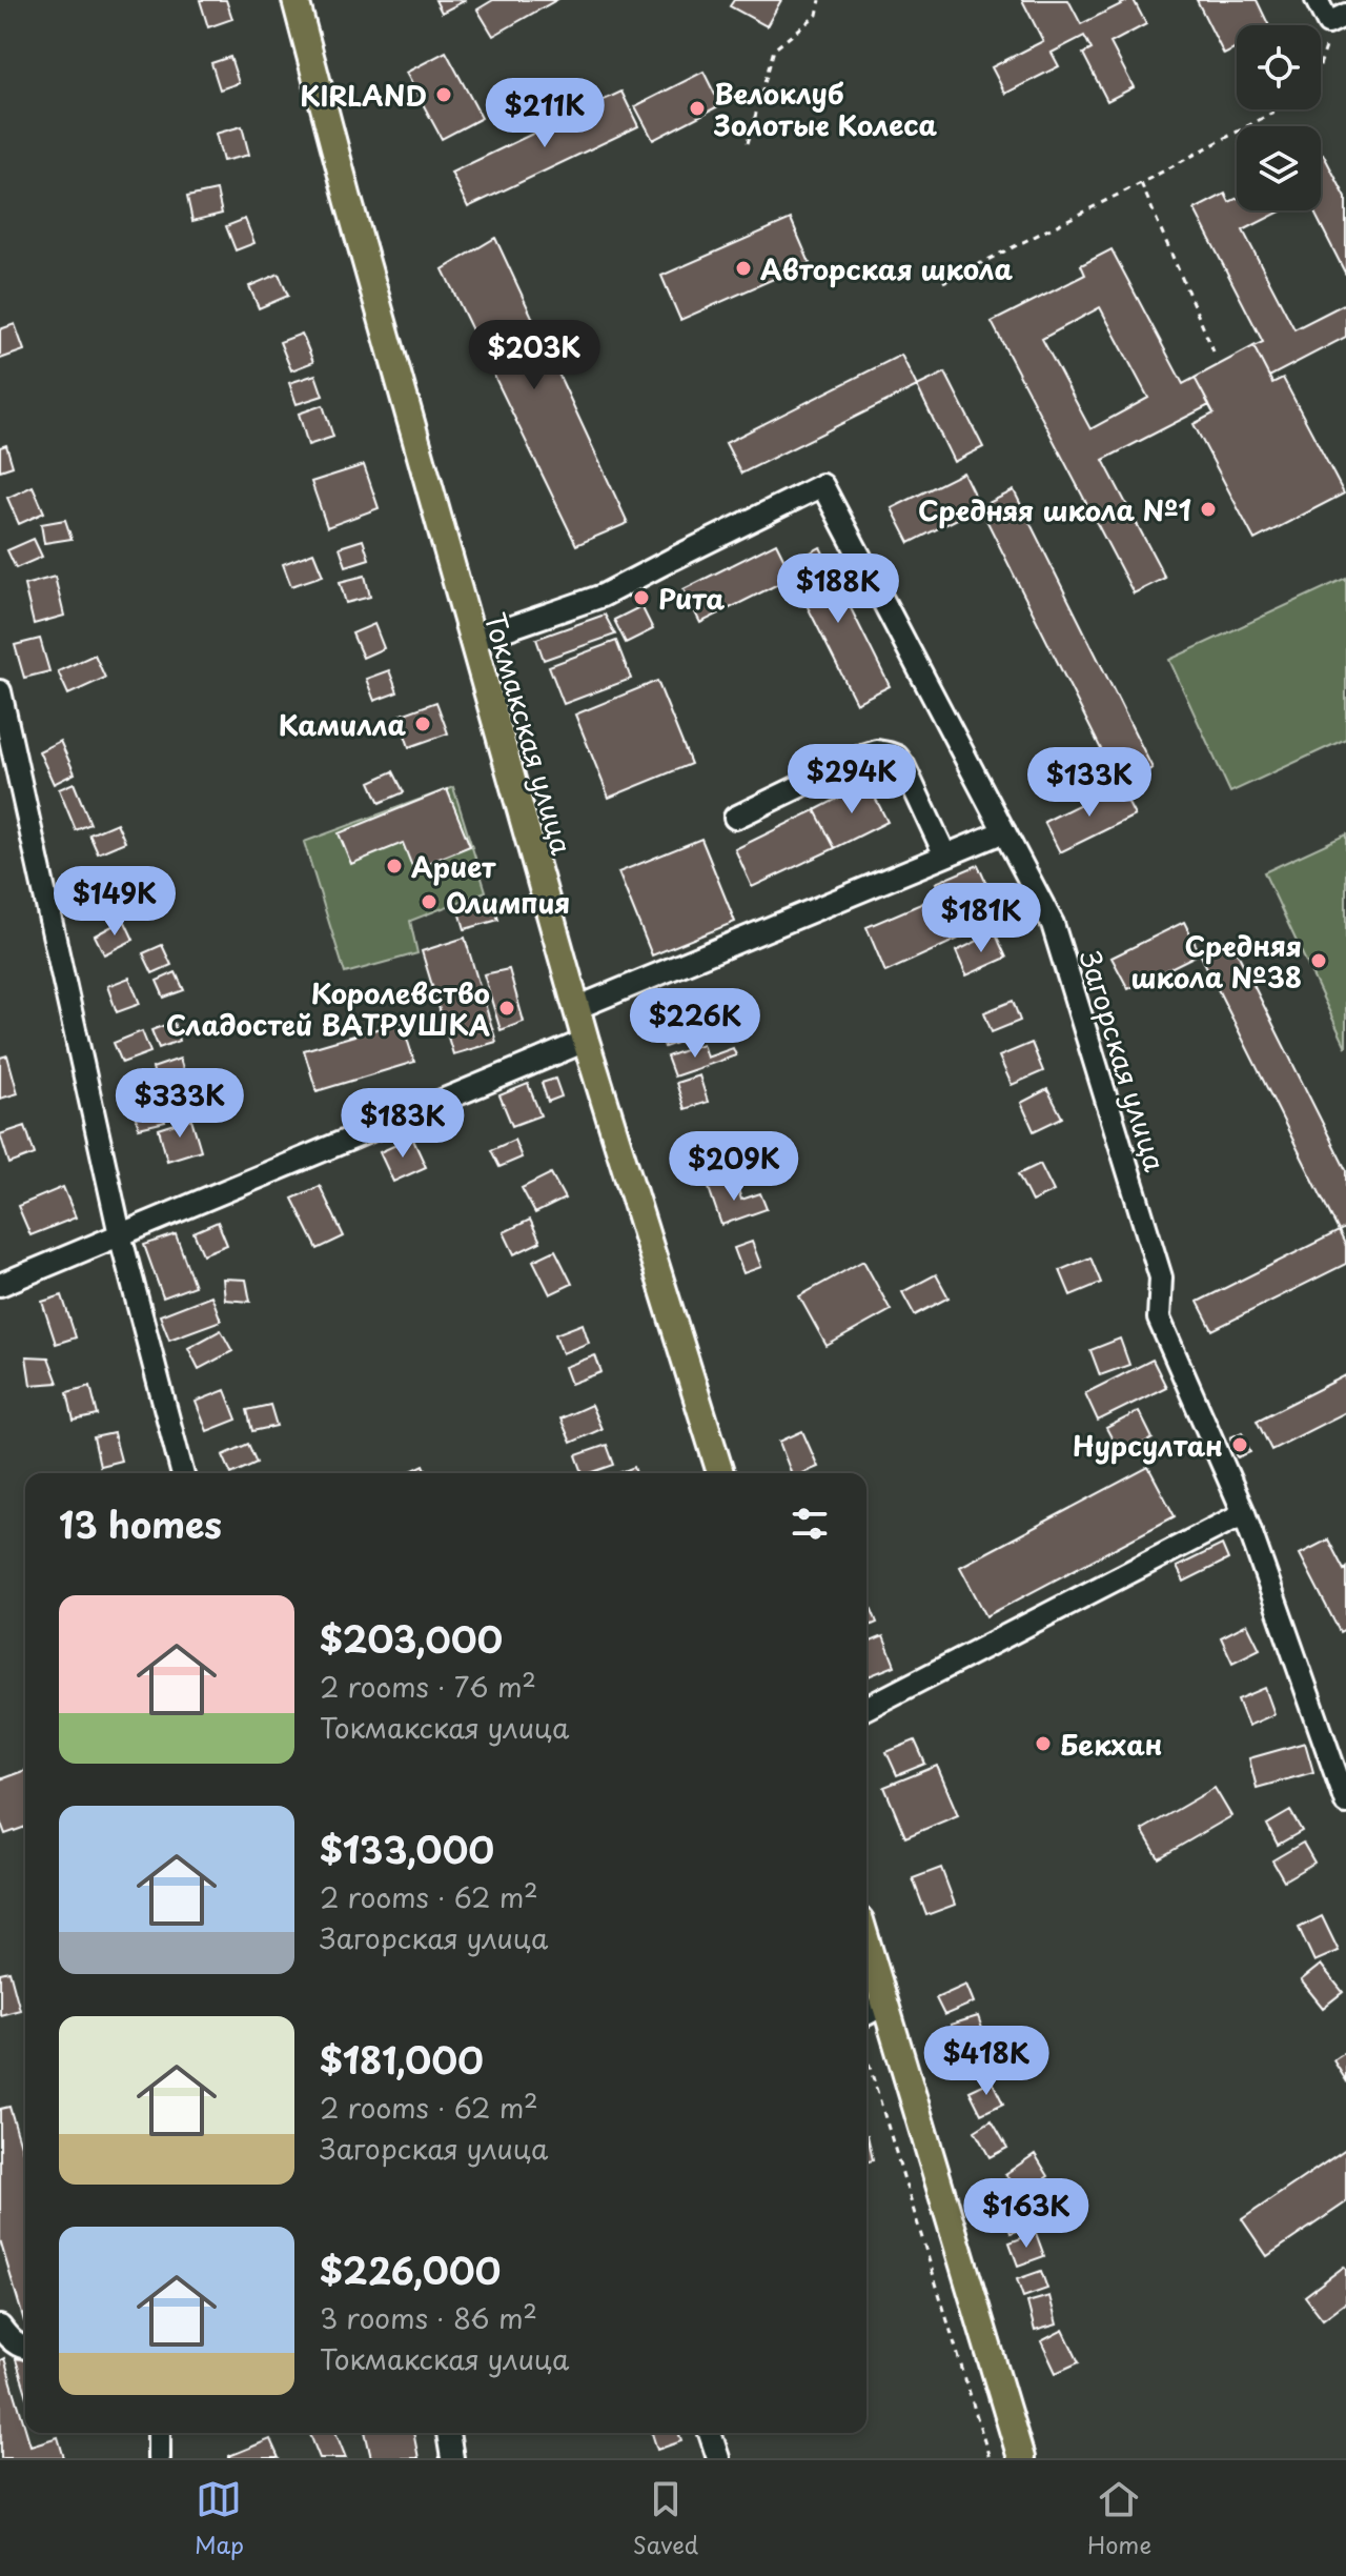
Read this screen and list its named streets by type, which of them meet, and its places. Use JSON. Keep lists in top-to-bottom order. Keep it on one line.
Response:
{"streets":{"main road":["Токмакская улица"],"street":["Загорская улица"]},"crossings":[["Токмакская улица","Загорская улица"]],"places":["KIRLAND","Велоклуб Золотые Колеса","Авторская школа","Средняя школа №1","Рита","Камилла","Ариет","Олимпия","Средняя школа №38","Королевство Сладостей ВАТРУШКА","Нурсултан","Бекхан"],"page":{"price":["$211K","$203K","$188K","$294K","$133K","$149K","$181K","$226K","$333K","$183K","$209K","$418K","$163K"],"heading":"13 homes","list":[{"name":"$203,000","note":"2 rooms · 76 m² · Токмакская улица"},{"name":"$133,000","note":"2 rooms · 62 m² · Загорская улица"},{"name":"$181,000","note":"2 rooms · 62 m² · Загорская улица"},{"name":"$226,000","note":"3 rooms · 86 m² · Токмакская улица"}],"tabs":["Map","Saved","Home"]}}
